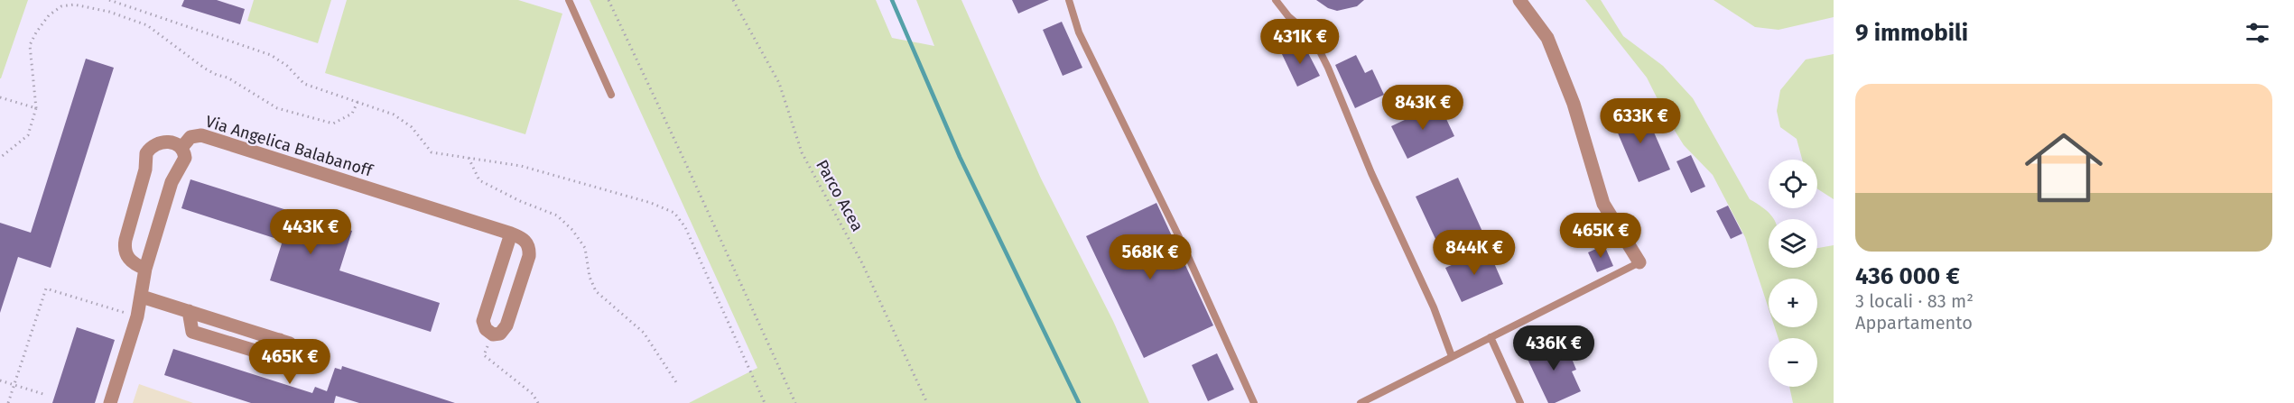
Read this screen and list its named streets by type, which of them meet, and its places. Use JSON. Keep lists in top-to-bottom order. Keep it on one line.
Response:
{"streets":{"street":["Via Angelica Balabanoff"],"path":["Parco Acea"]},"page":{"heading":"9 immobili","price":["431K €","843K €","633K €","443K €","465K €","844K €","568K €","436K €","465K €"],"list":[{"name":"436 000 €","note":"3 locali · 83 m² · Appartamento"}],"map_buttons":["+","−"]}}
